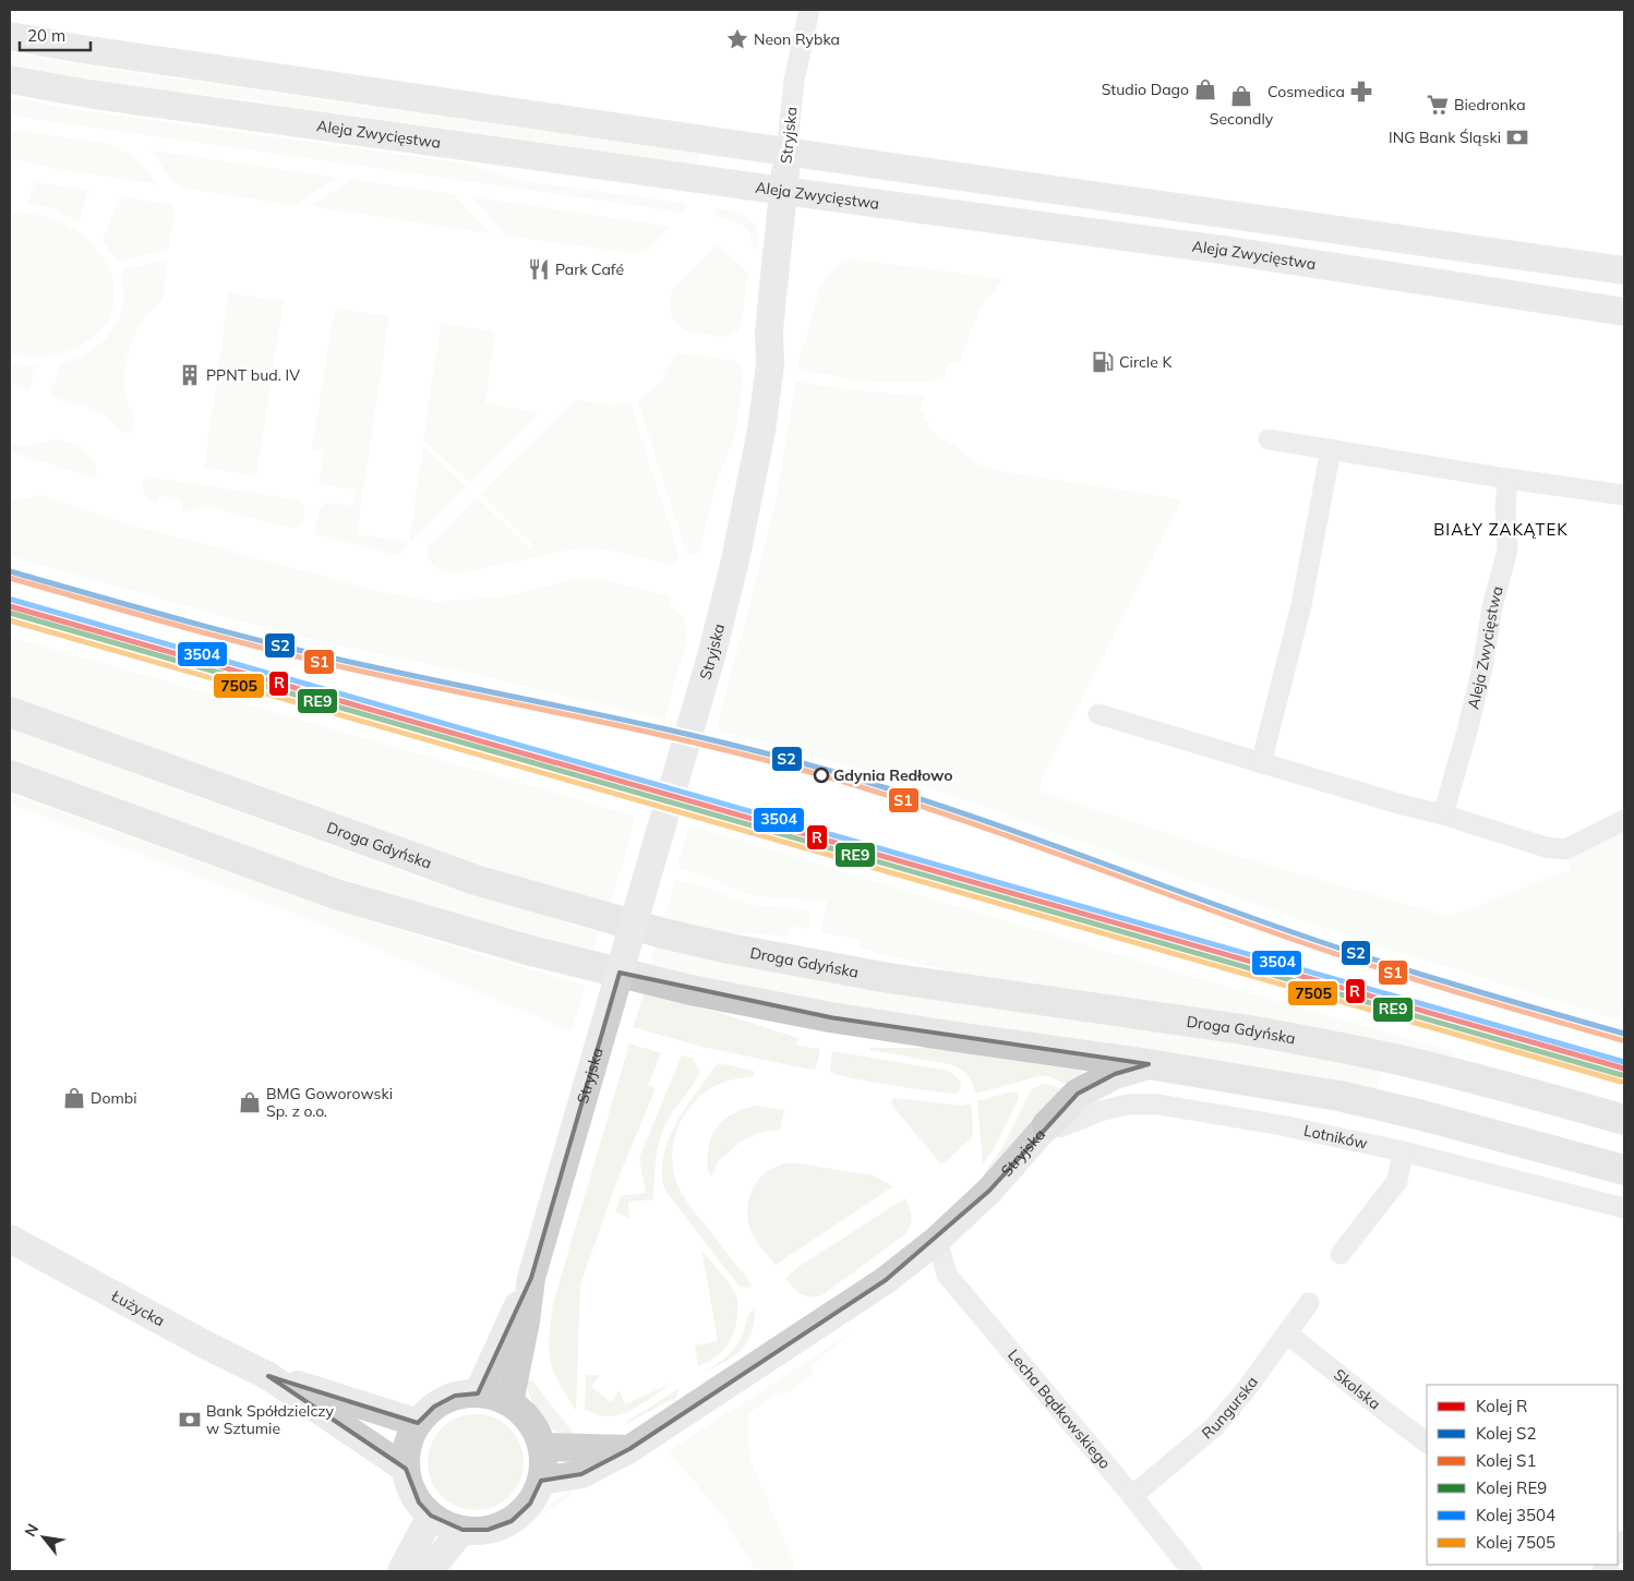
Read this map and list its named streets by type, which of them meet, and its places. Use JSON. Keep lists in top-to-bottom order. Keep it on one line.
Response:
{"streets":{"main road":["Aleja Zwycięstwa","Stryjska","Droga Gdyńska","Łużycka"],"street":["Lotników","Skolska","Rungurska","Lecha Bądkowskiego"]},"crossings":[["Aleja Zwycięstwa","Stryjska"],["Stryjska","Lotników"],["Stryjska","Łużycka"],["Stryjska","Lecha Bądkowskiego"],["Skolska","Rungurska"],["Rungurska","Lecha Bądkowskiego"]],"districts":["BIAŁY ZAKĄTEK"],"places":{"place":["Neon Rybka"],"shop":["Studio Dago","Secondly","Dombi","BMG Goworowski Sp. z o.o."],"pharmacy":["Cosmedica"],"supermarket":["Biedronka"],"bank":["ING Bank Śląski","Bank Spółdzielczy w Sztumie"],"restaurant":["Park Café"],"fuel station":["Circle K"],"building":["PPNT bud. IV"],"other":["Gdynia Redłowo"]},"lines":["rail line S2","rail line S1","rail line 3504","rail line R","rail line RE9","rail line 7505"],"legend":["Kolej R","Kolej S2","Kolej S1","Kolej RE9","Kolej 3504","Kolej 7505"],"scale_bar":"20 m","north":"top left"}
